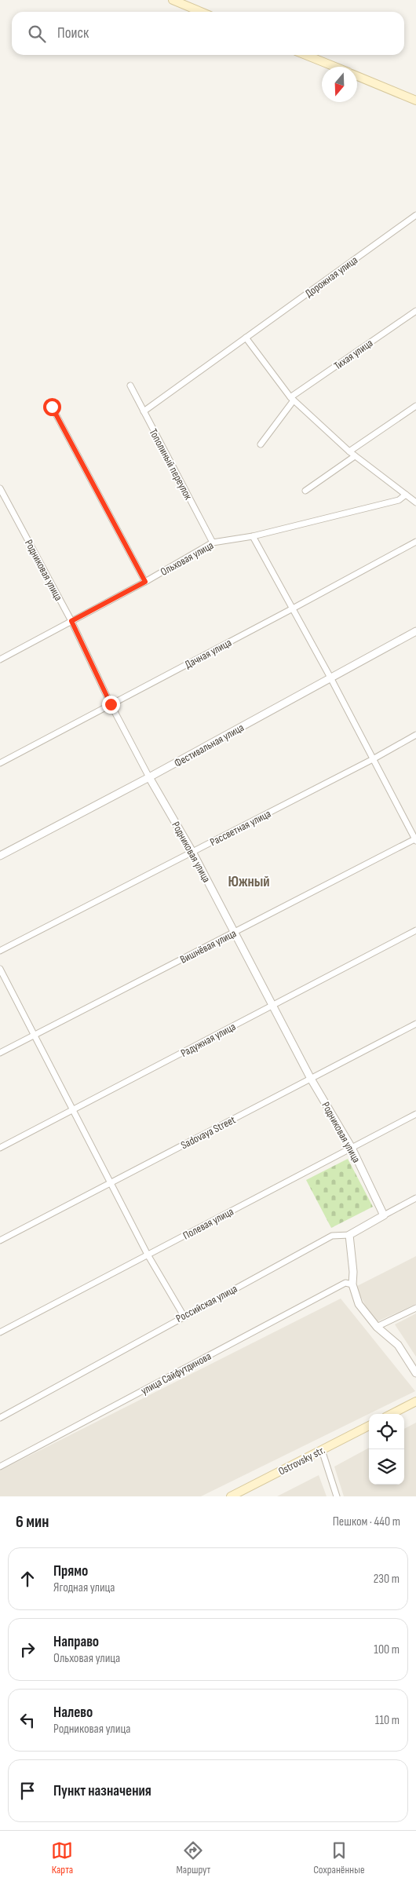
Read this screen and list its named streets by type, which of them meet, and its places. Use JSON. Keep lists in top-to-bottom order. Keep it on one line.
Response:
{"streets":{"main road":["Ostrovsky str."],"street":["Дорожная улица","Тихая улица","Тополиный переулок","Ольховая улица","Родниковая улица","Дачная улица","Фестивальная улица","Рассветная улица","Вишнёвая улица","Радужная улица","Sadovaya Street","Полевая улица","Российская улица","улица Сайфутдинова"]},"crossings":[["Дорожная улица","Тополиный переулок"],["Тополиный переулок","Ольховая улица"],["Ольховая улица","Родниковая улица"],["Родниковая улица","Дачная улица"],["Родниковая улица","Фестивальная улица"],["Родниковая улица","Рассветная улица"],["Родниковая улица","Вишнёвая улица"],["Родниковая улица","Радужная улица"],["Родниковая улица","Sadovaya Street"],["Родниковая улица","Полевая улица"],["Родниковая улица","Российская улица"]],"districts":["Южный"],"north":"bottom","page":{"search":"Поиск","heading":["6 мин","Пешком · 440 m"],"list":[["Прямо","Ягодная улица","230 m"],["Направо","Ольховая улица","100 m"],["Налево","Родниковая улица","110 m"],"Пункт назначения"],"nav":["Карта","Маршрут","Сохранённые"]}}
